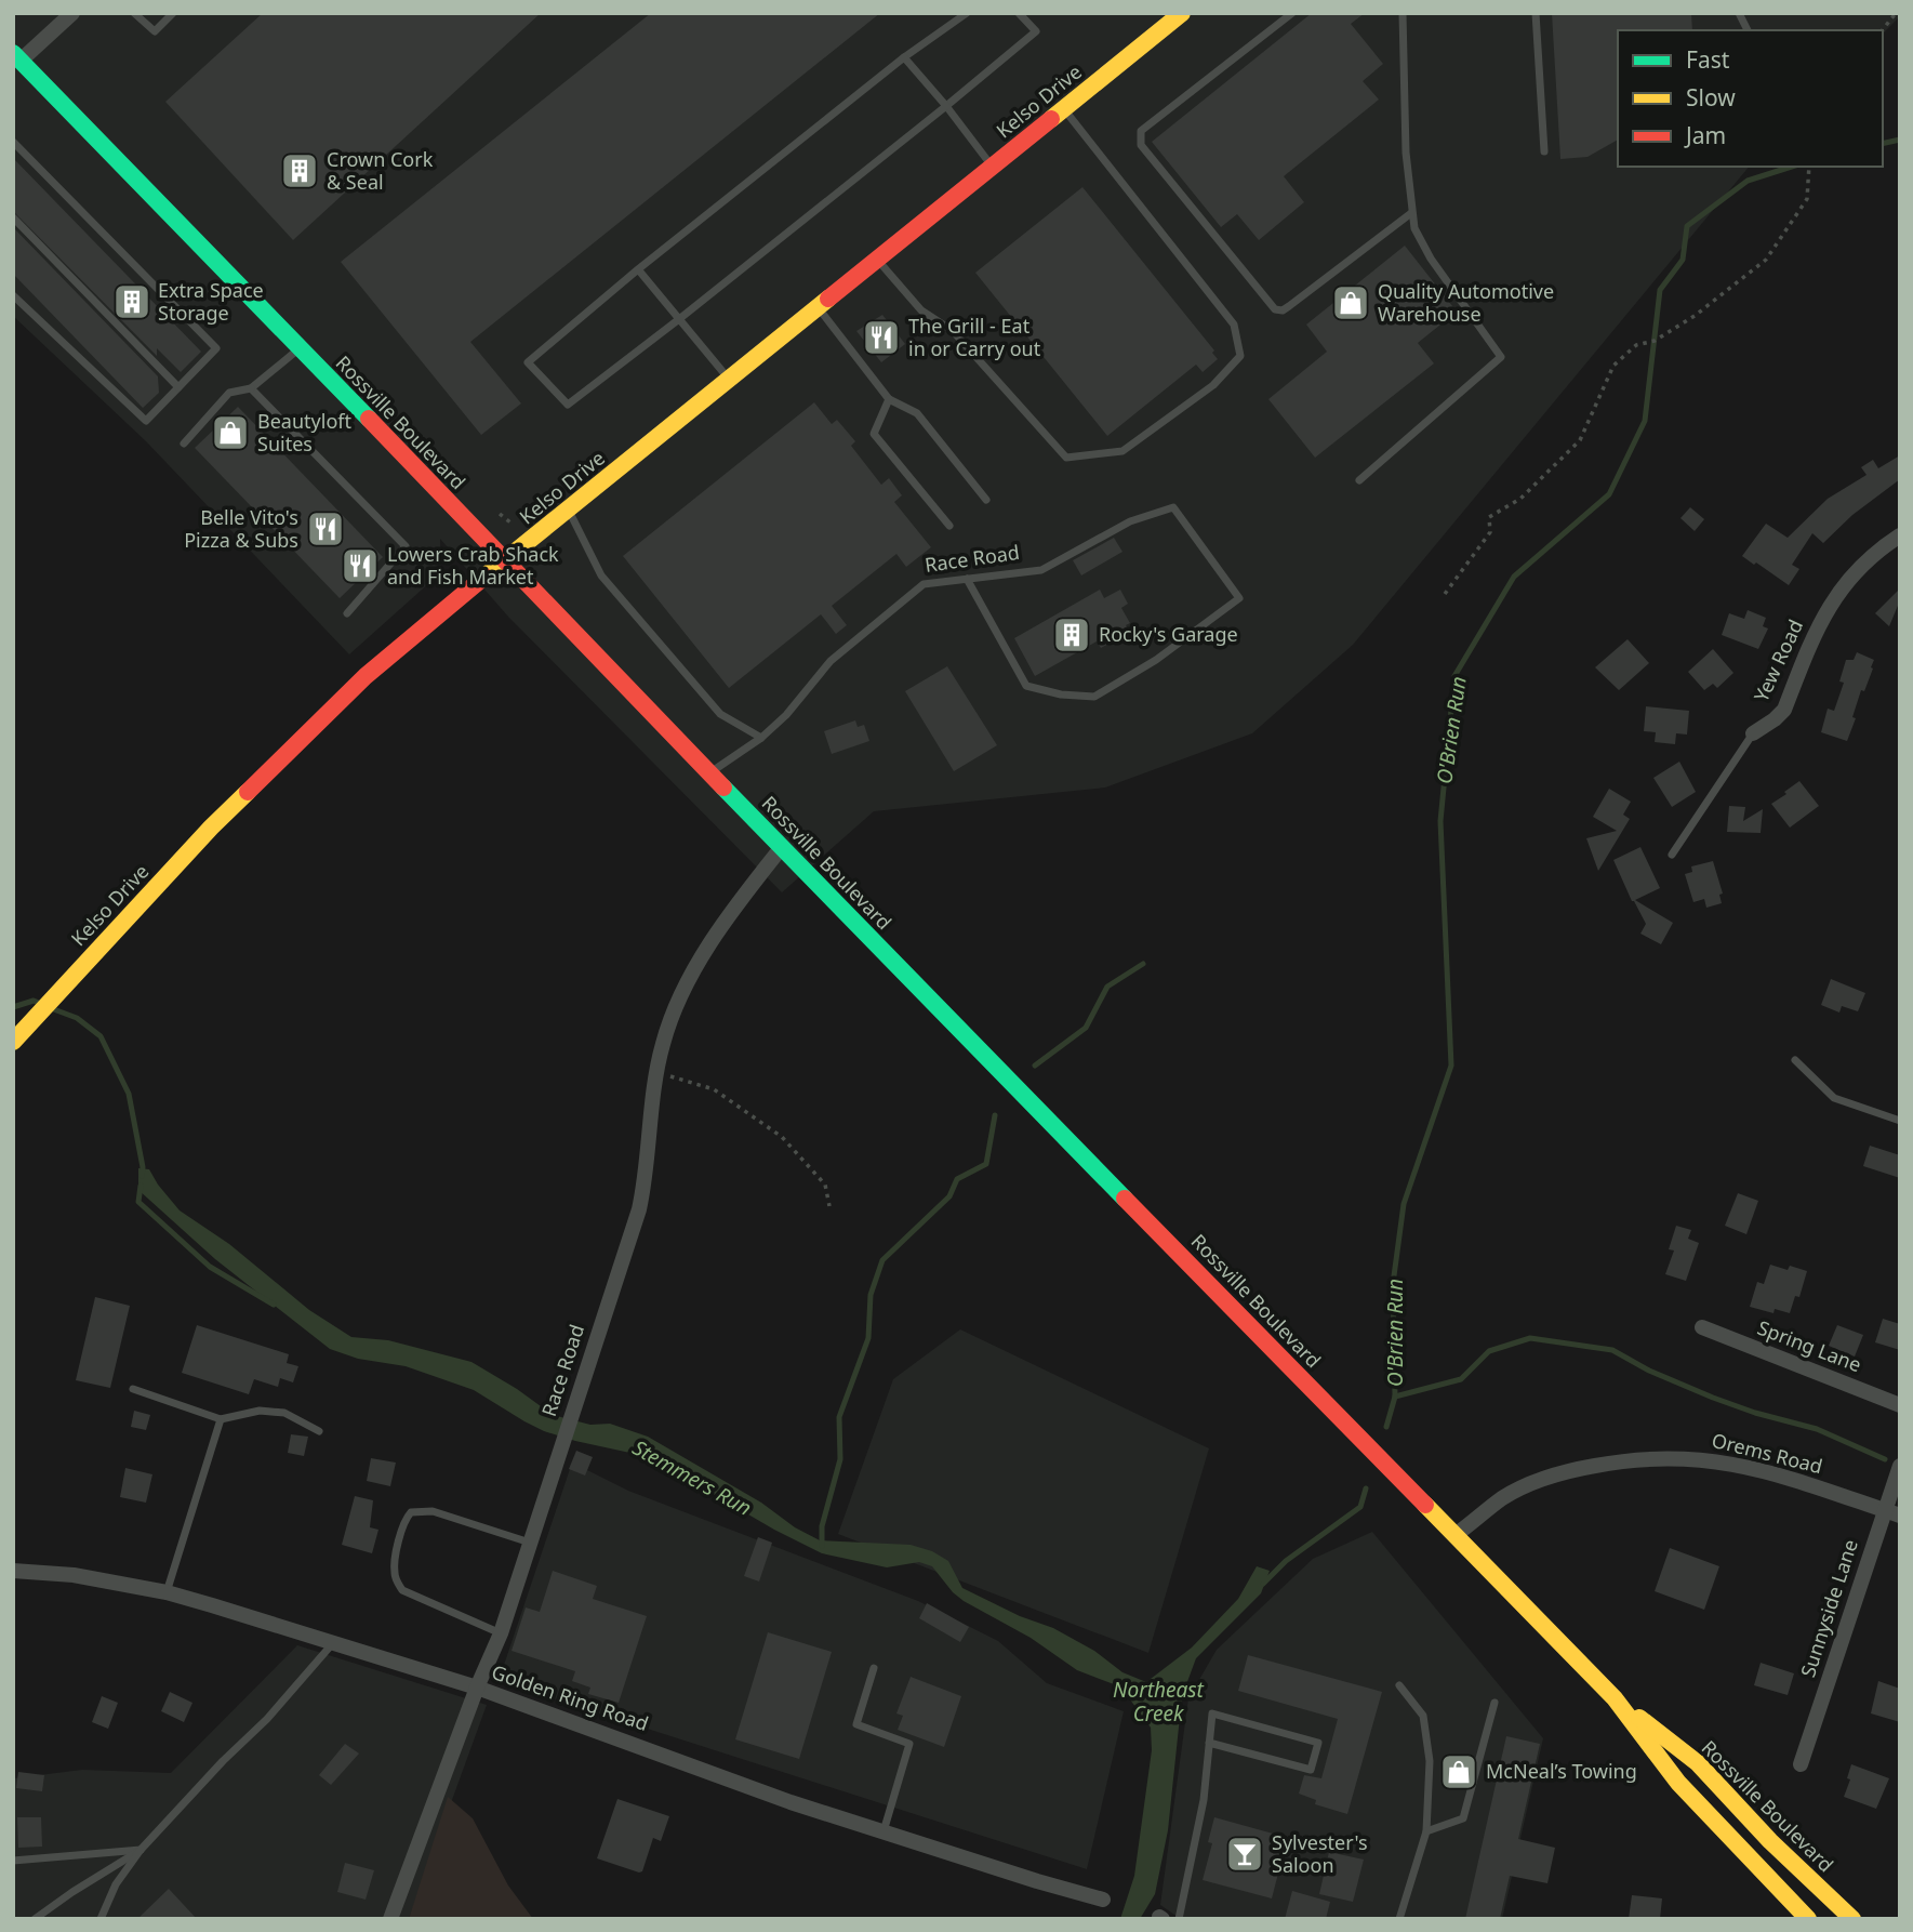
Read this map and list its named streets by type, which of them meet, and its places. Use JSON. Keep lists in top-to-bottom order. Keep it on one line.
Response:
{"streets":{"main road":["Kelso Drive","Rossville Boulevard"],"street":["Race Road","Yew Road","Spring Lane","Orems Road","Sunnyside Lane","Golden Ring Road"]},"crossings":[["Kelso Drive","Rossville Boulevard"],["Rossville Boulevard","Race Road"],["Rossville Boulevard","Orems Road"],["Race Road","Golden Ring Road"],["Orems Road","Sunnyside Lane"]],"water":["O'Brien Run","Stemmers Run","Northeast Creek"],"places":{"building":["Crown Cork & Seal","Extra Space Storage","Rocky's Garage"],"shop":["Quality Automotive Warehouse","Beautyloft Suites","McNeal’s Towing"],"restaurant":["The Grill - Eat in or Carry out","Belle Vito's Pizza & Subs","Lowers Crab Shack and Fish Market"],"bar":["Sylvester's Saloon"]},"legend":["Fast","Slow","Jam"]}
